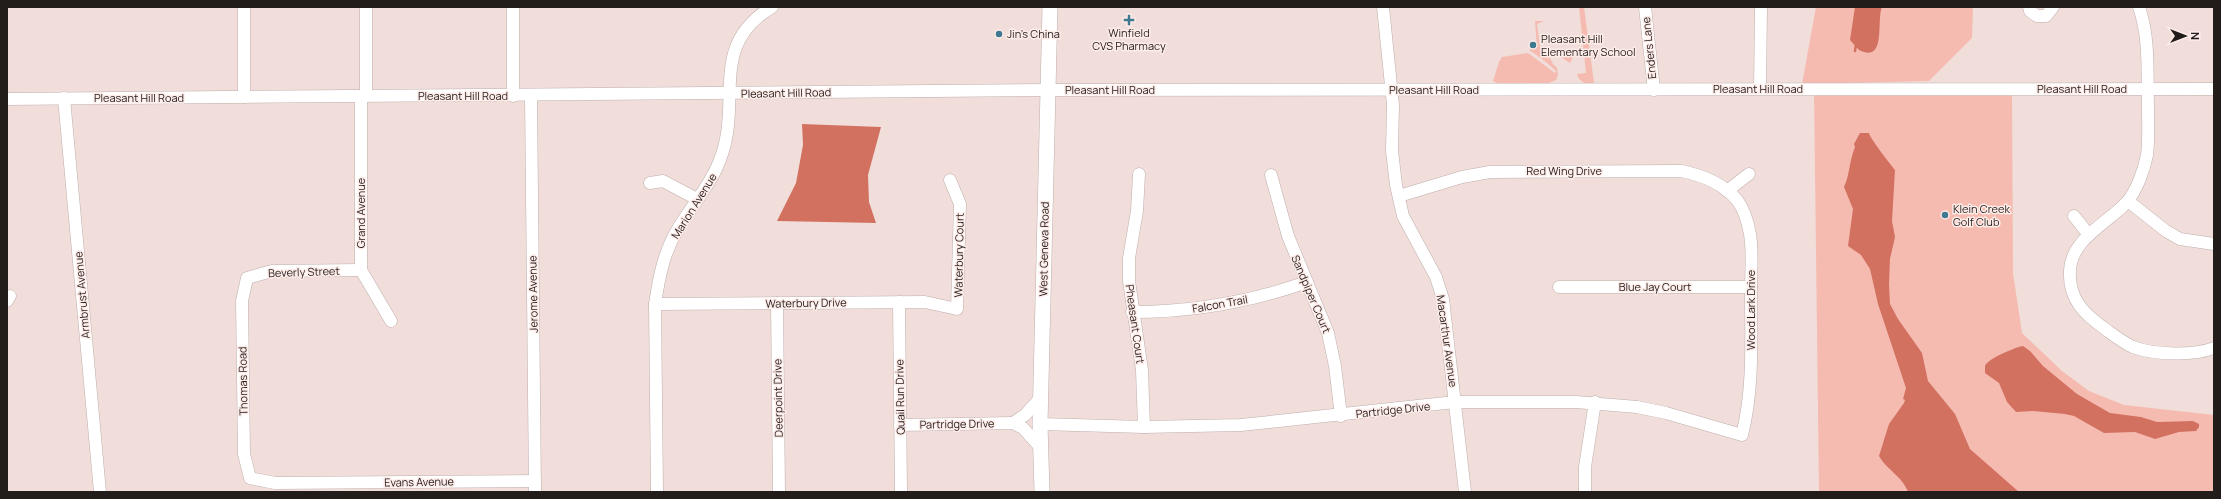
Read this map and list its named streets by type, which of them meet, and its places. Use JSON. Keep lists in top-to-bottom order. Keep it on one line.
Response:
{"streets":{"main road":["West Geneva Road"],"street":["Enders Lane","Pleasant Hill Road","Red Wing Drive","Marion Avenue","Grand Avenue","Waterbury Court","Beverly Street","Blue Jay Court","Jerome Avenue","Sandpiper Court","Armbrust Avenue","Waterbury Drive","Falcon Trail","Wood Lark Drive","Pheasant Court","Macarthur Avenue","Thomas Road","Quail Run Drive","Deerpoint Drive","Partridge Drive","Evans Avenue"]},"crossings":[["Enders Lane","Pleasant Hill Road"],["Pleasant Hill Road","Marion Avenue"],["Pleasant Hill Road","Grand Avenue"],["Pleasant Hill Road","West Geneva Road"],["Pleasant Hill Road","Jerome Avenue"],["Pleasant Hill Road","Armbrust Avenue"],["Pleasant Hill Road","Macarthur Avenue"],["Red Wing Drive","Wood Lark Drive"],["Red Wing Drive","Macarthur Avenue"],["Marion Avenue","Waterbury Drive"],["Grand Avenue","Beverly Street"],["West Geneva Road","Partridge Drive"],["Waterbury Court","Waterbury Drive"],["Beverly Street","Thomas Road"],["Blue Jay Court","Wood Lark Drive"],["Jerome Avenue","Evans Avenue"],["Sandpiper Court","Falcon Trail"],["Sandpiper Court","Partridge Drive"],["Waterbury Drive","Quail Run Drive"],["Waterbury Drive","Deerpoint Drive"],["Falcon Trail","Pheasant Court"],["Wood Lark Drive","Partridge Drive"],["Pheasant Court","Partridge Drive"],["Macarthur Avenue","Partridge Drive"],["Thomas Road","Evans Avenue"],["Quail Run Drive","Partridge Drive"]],"places":{"health":["Winfield CVS Pharmacy"],"other":["Jin's China","Pleasant Hill Elementary School","Klein Creek Golf Club"]},"north":"right"}
